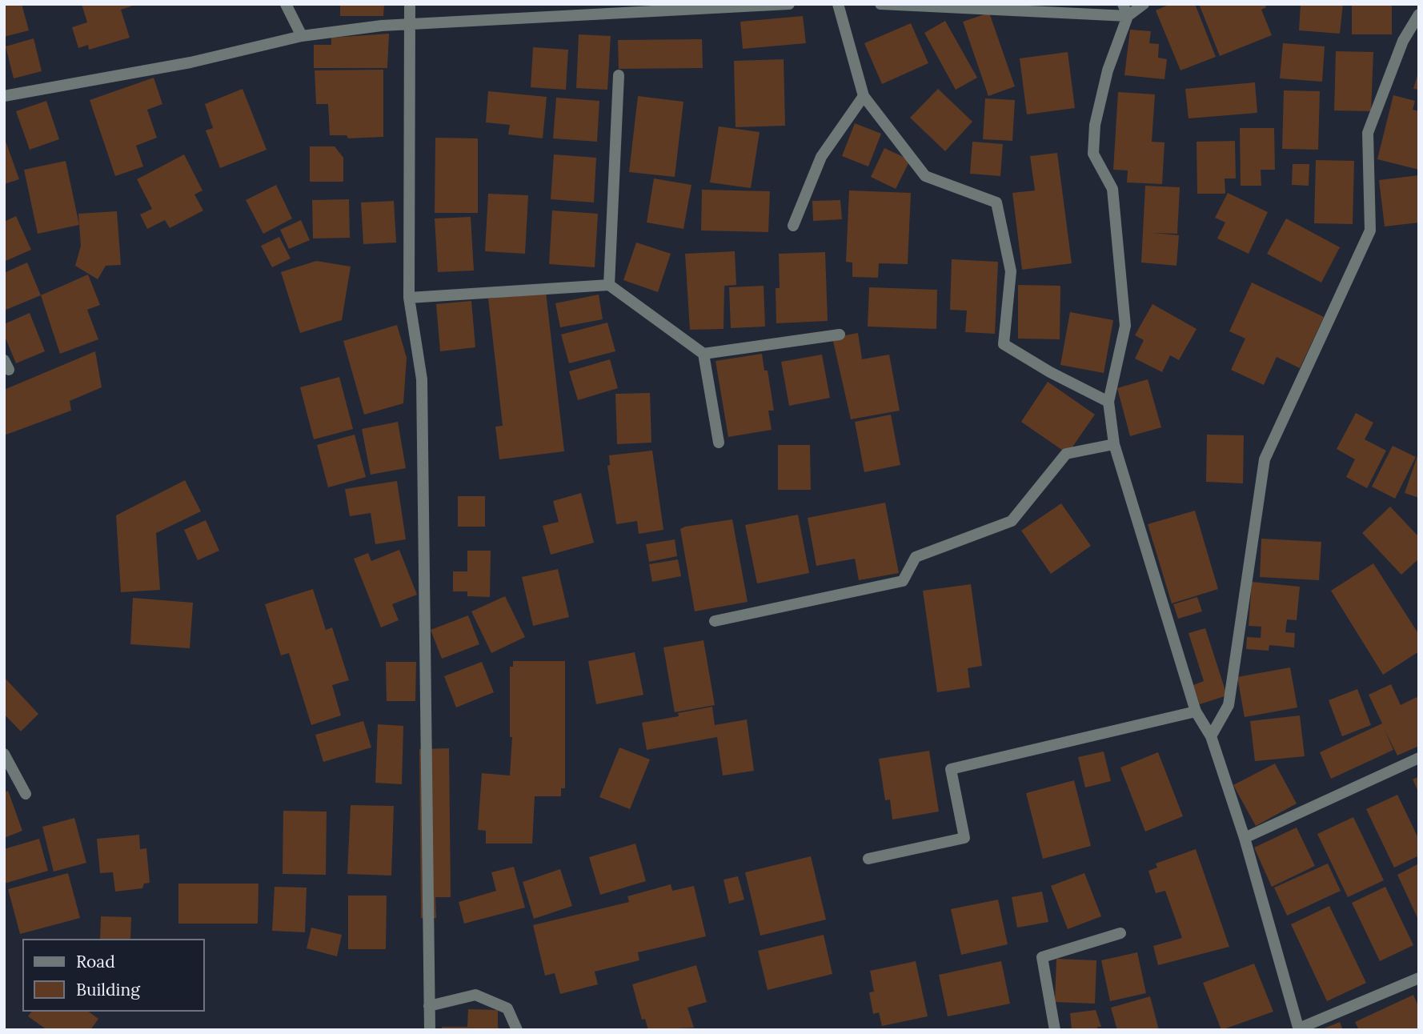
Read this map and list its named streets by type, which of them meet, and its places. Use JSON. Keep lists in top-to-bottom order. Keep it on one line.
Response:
{"legend":["Road","Building"]}
